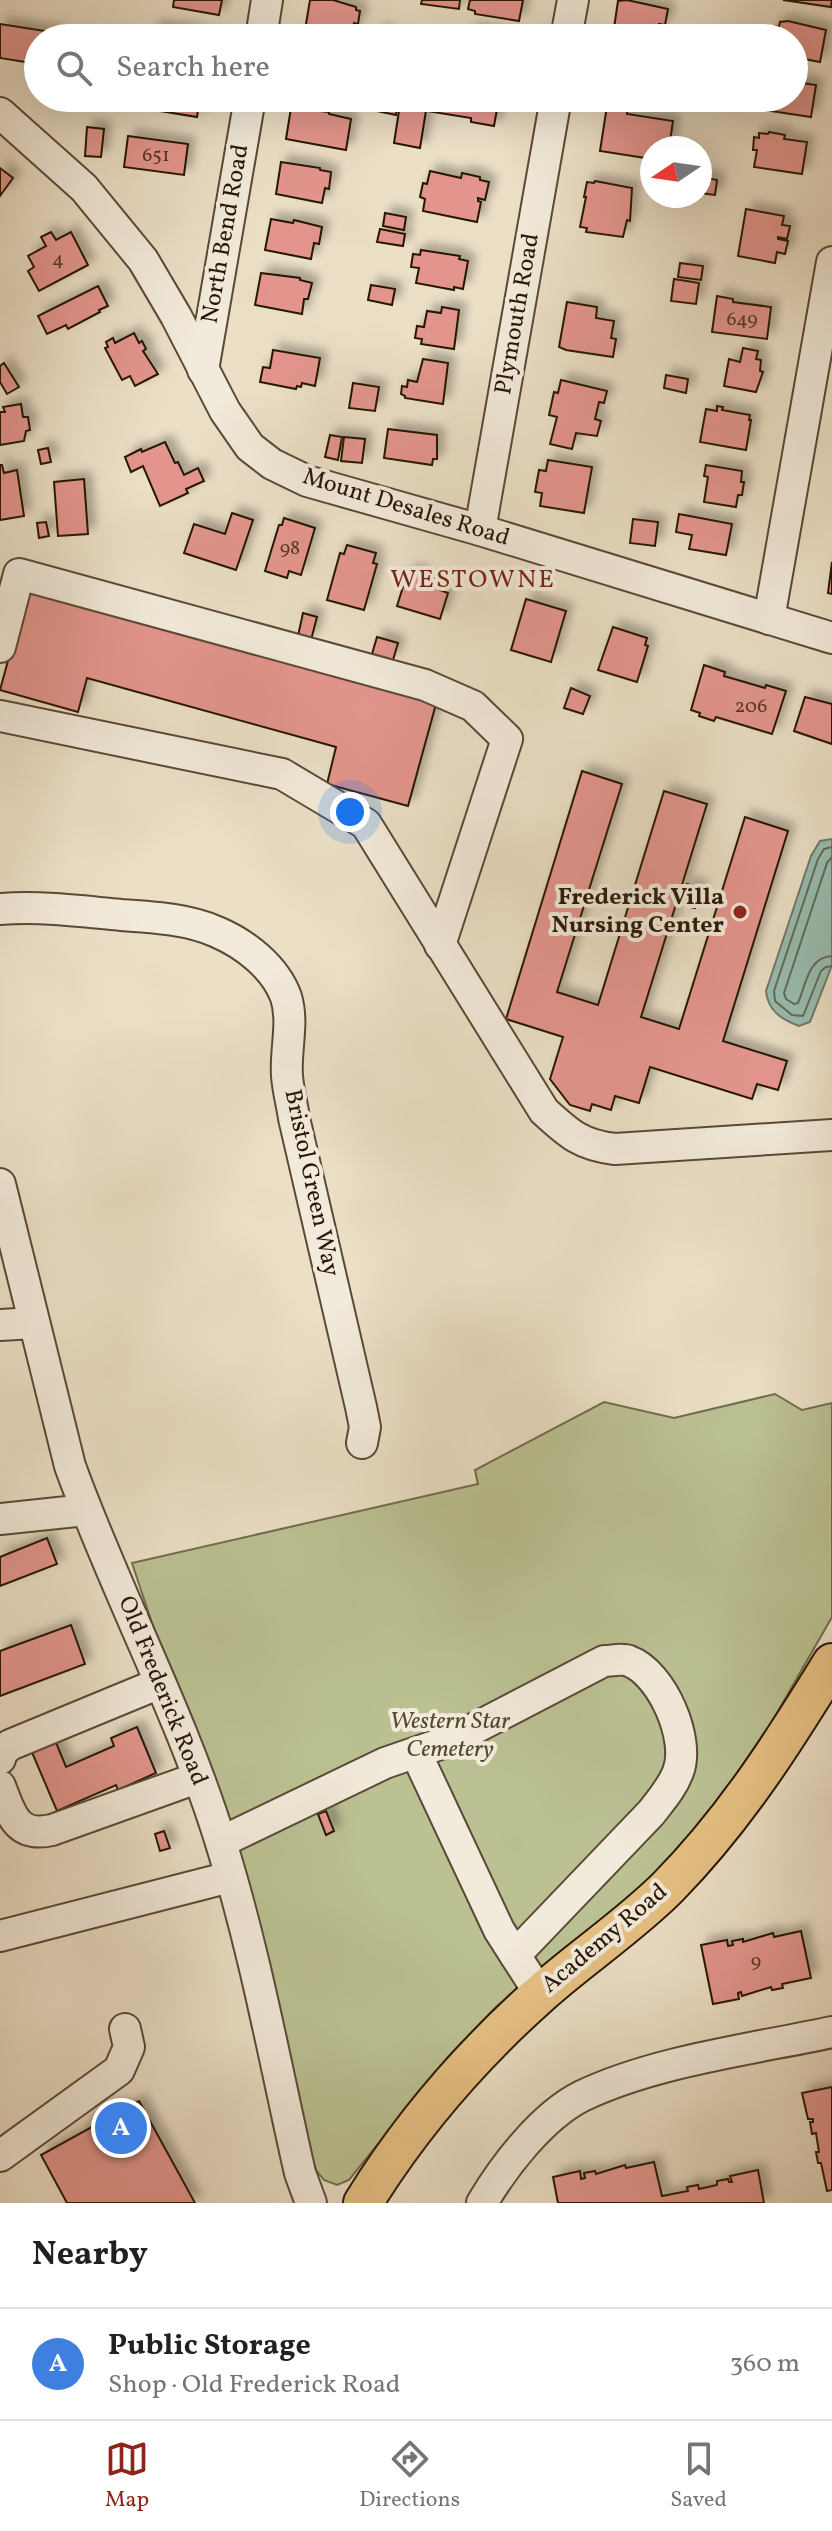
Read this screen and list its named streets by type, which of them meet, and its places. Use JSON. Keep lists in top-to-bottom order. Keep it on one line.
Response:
{"streets":{"main road":["Academy Road"],"street":["North Bend Road","Plymouth Road","Mount Desales Road","Bristol Green Way","Old Frederick Road"]},"crossings":[["North Bend Road","Mount Desales Road"],["Plymouth Road","Mount Desales Road"]],"districts":["WESTOWNE"],"parks":["Western Star Cemetery"],"places":["Frederick Villa Nursing Center"],"house_numbers":["651","4","649","98","206","9"],"north":"left","page":{"search":"Search here","pins":"A","heading":"Nearby","list":[{"mark":"A","name":"Public Storage","note":"Shop · Old Frederick Road","value":"360 m"}],"nav":["Map","Directions","Saved"]}}
